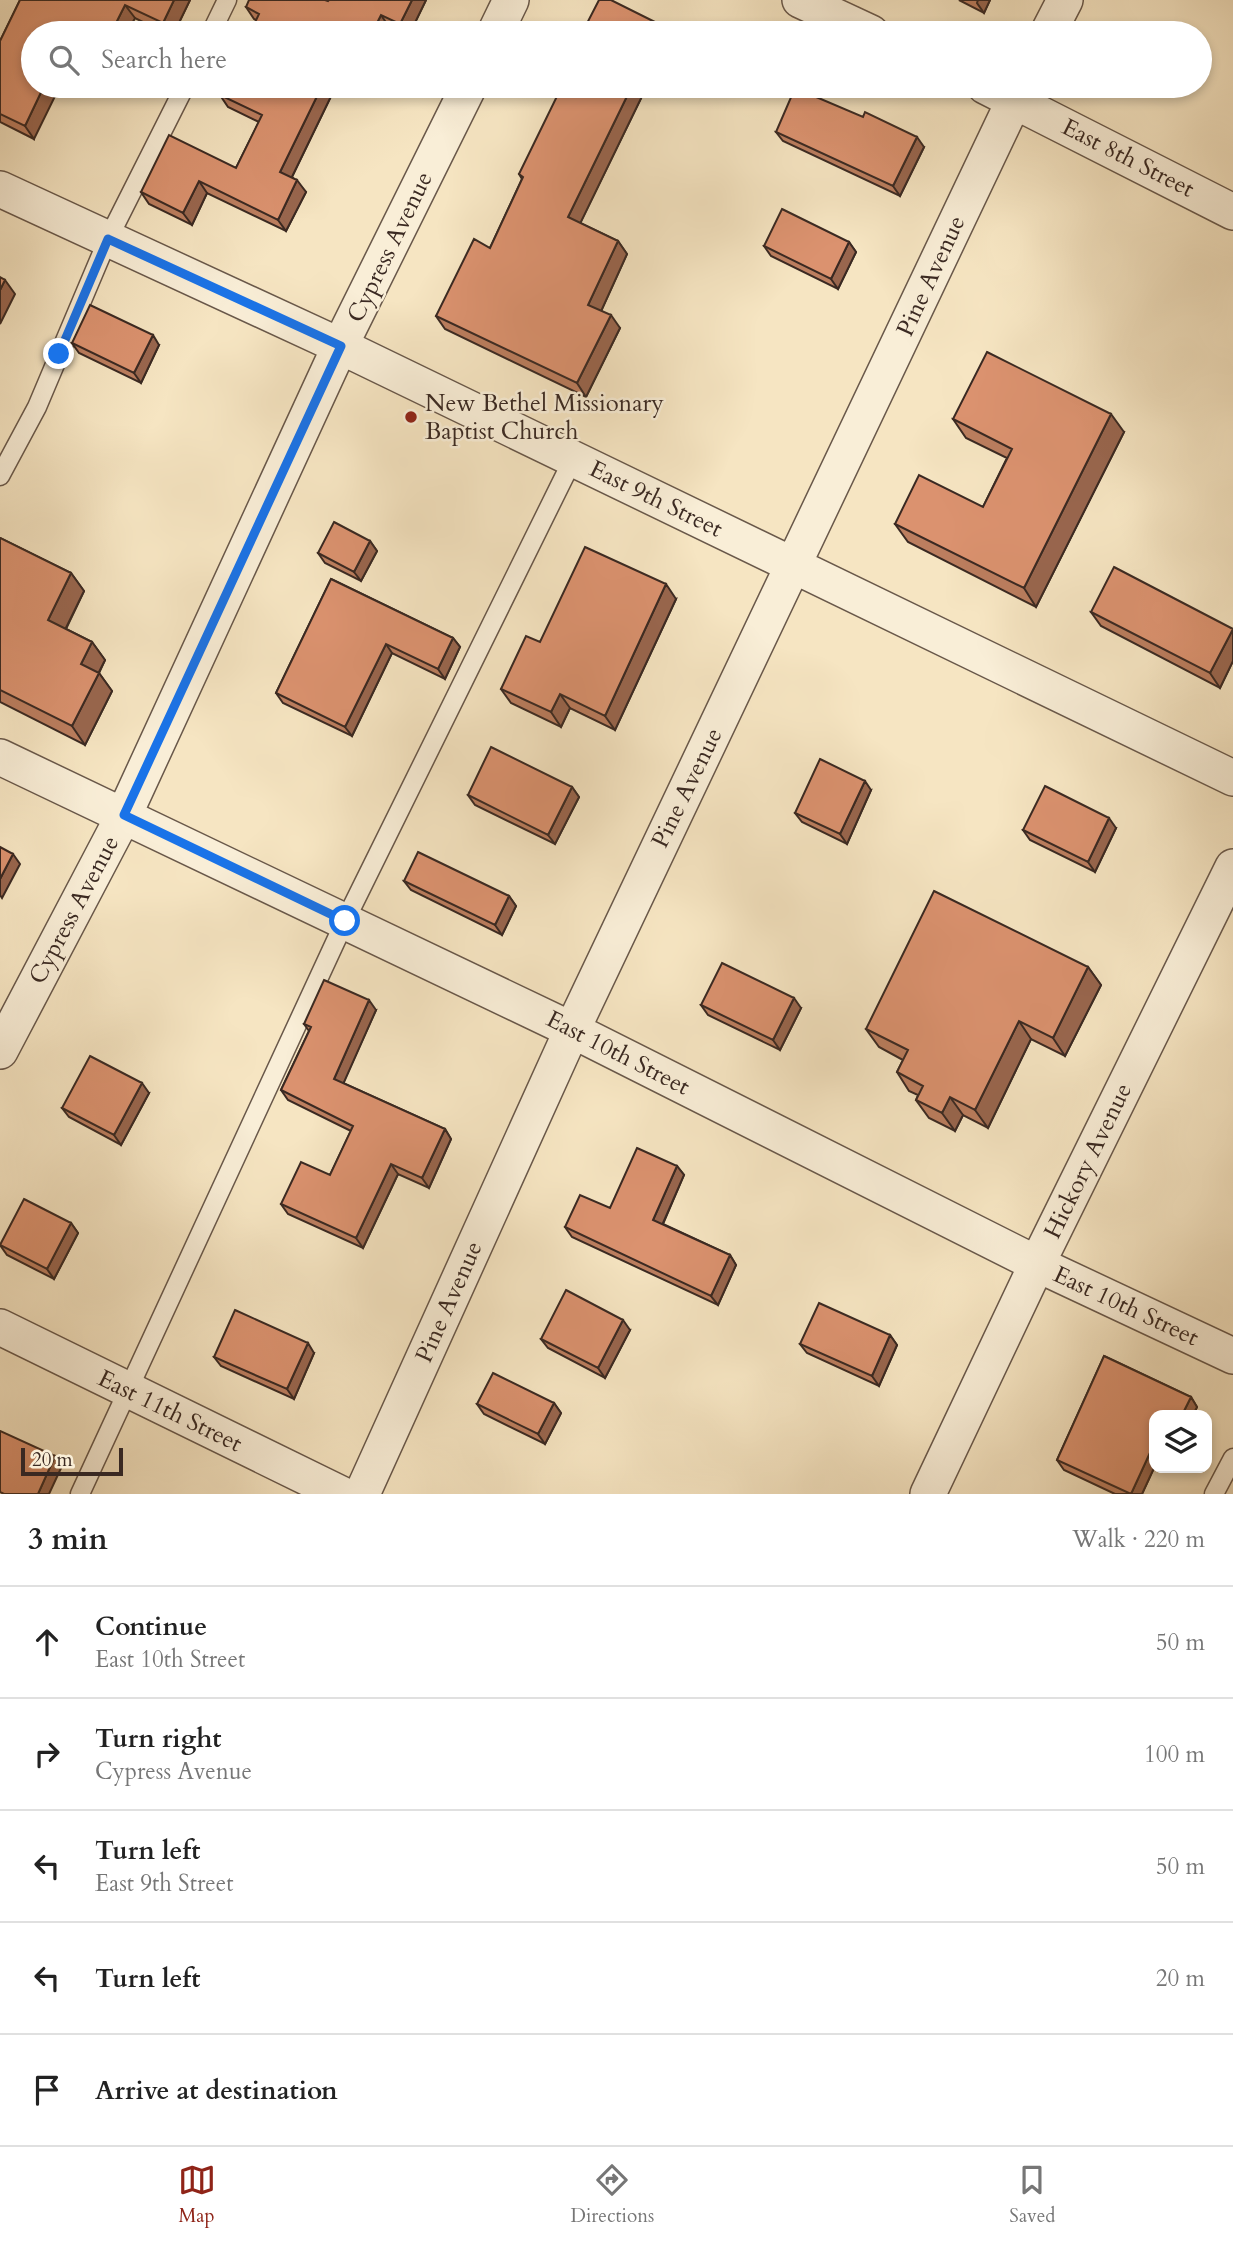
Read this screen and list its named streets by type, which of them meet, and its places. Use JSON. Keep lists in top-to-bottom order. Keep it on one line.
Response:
{"streets":{"street":["East 8th Street","Cypress Avenue","Pine Avenue","East 9th Street","East 10th Street","Hickory Avenue","East 11th Street"]},"crossings":[["Cypress Avenue","East 9th Street"],["Cypress Avenue","East 10th Street"],["Pine Avenue","East 9th Street"],["Pine Avenue","East 10th Street"],["East 10th Street","Hickory Avenue"]],"places":["New Bethel Missionary Baptist Church"],"scale_bar":"20 m","page":{"search":"Search here","scale":"20 m","heading":["3 min","Walk · 220 m"],"list":[["Continue","East 10th Street","50 m"],["Turn right","Cypress Avenue","100 m"],["Turn left","East 9th Street","50 m"],["Turn left","20 m"],"Arrive at destination"],"nav":["Map","Directions","Saved"]}}
